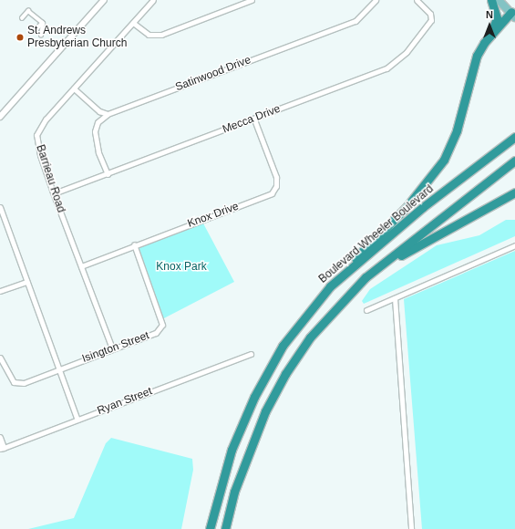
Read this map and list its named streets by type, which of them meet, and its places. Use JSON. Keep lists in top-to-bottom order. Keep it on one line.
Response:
{"streets":{"highway":["Boulevard Wheeler Boulevard"],"street":["Satinwood Drive","Mecca Drive","Barrieau Road","Knox Drive","Isington Street","Ryan Street"]},"crossings":[["Satinwood Drive","Mecca Drive"],["Mecca Drive","Barrieau Road"],["Mecca Drive","Knox Drive"],["Barrieau Road","Knox Drive"],["Barrieau Road","Isington Street"],["Knox Drive","Isington Street"]],"parks":["Knox Park"],"places":["St. Andrews Presbyterian Church"],"north":"top"}
